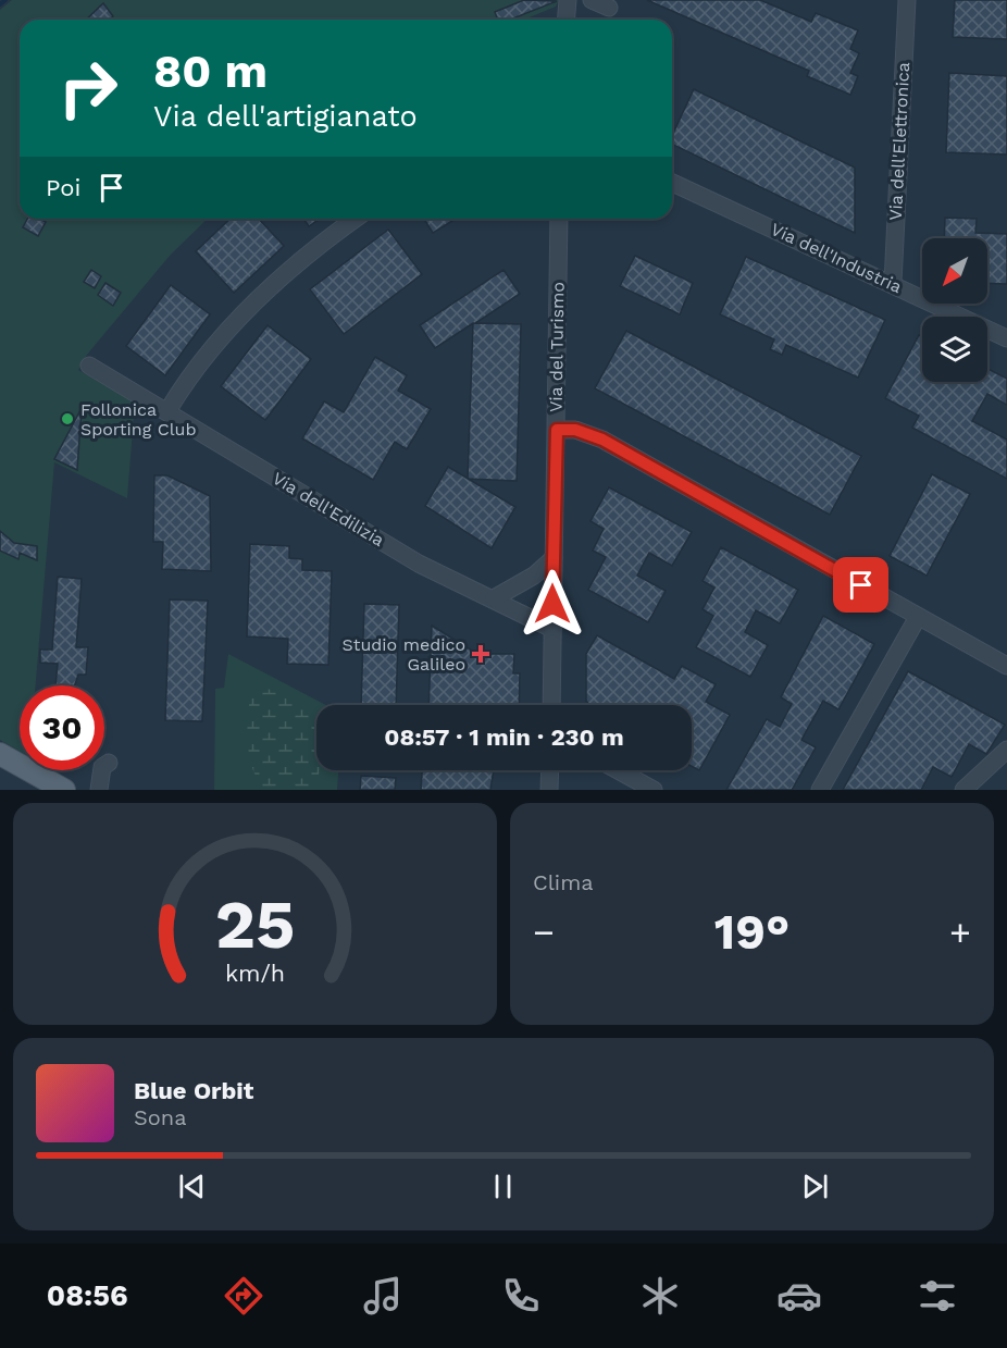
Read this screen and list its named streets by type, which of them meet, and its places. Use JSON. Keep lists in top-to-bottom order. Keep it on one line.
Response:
{"streets":{"street":["Via dell'Elettronica","Via dell'Industria","Via del Turismo","Via dell'Edilizia"]},"crossings":[["Via dell'Elettronica","Via dell'Industria"],["Via del Turismo","Via dell'Edilizia"]],"places":{"other":["Follonica Sporting Club"],"health":["Studio medico Galileo"]},"north":"bottom left","page":{"turn":["80 m","Via dell'artigianato"],"then":"Poi","limit":"30","trip":"08:57 · 1 min · 230 m","tile":"Clima","heat":["−","19°","+"],"song":["Blue Orbit","Sona"],"tabs":"08:56","gauge":["25","km/h"]}}
